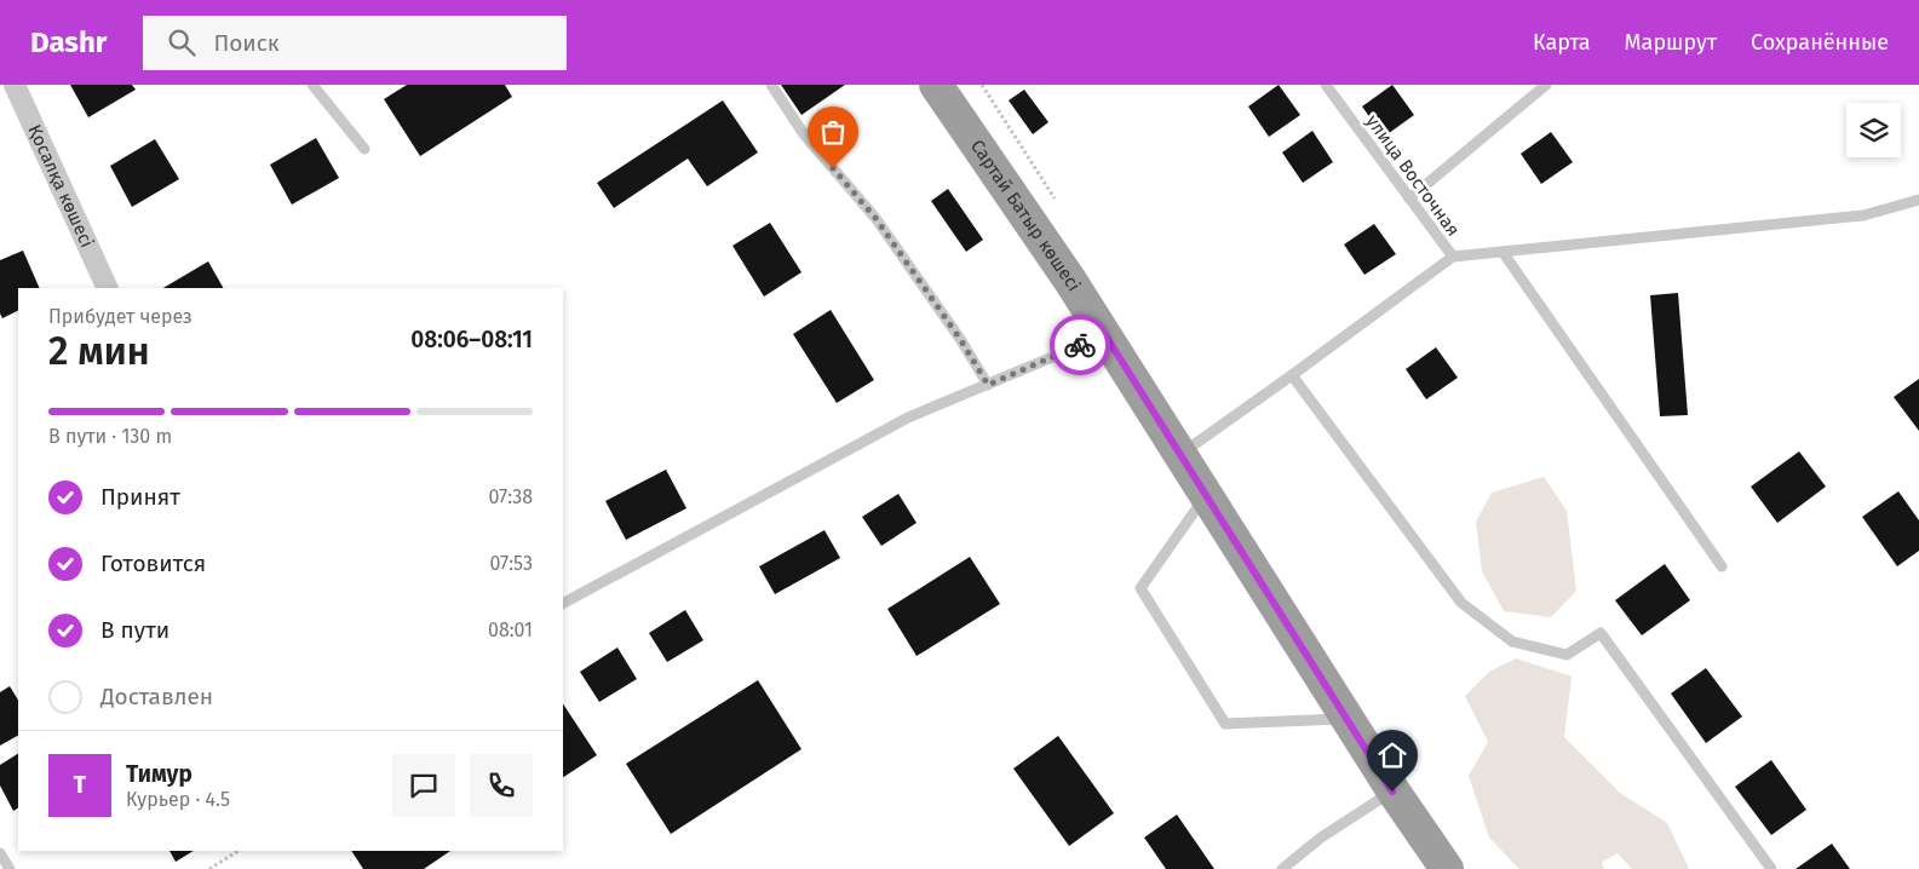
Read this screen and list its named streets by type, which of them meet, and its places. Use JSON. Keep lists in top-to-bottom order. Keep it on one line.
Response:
{"streets":{"highway":["Сартай Батыр көшесі"],"street":["Қосалқа көшесі"],"lane":["улица Восточная"]},"page":{"header":"Dashr","search":"Поиск","nav":["Карта","Маршрут","Сохранённые"],"heading":["2 мин","Прибудет через","08:06–08:11"],"panel":["Тимур","Курьер · 4.5"],"bar":"В пути · 130 m","list":[["Принят","07:38"],["Готовится","07:53"],["В пути","08:01"],"Доставлен"],"round":"Т"}}
